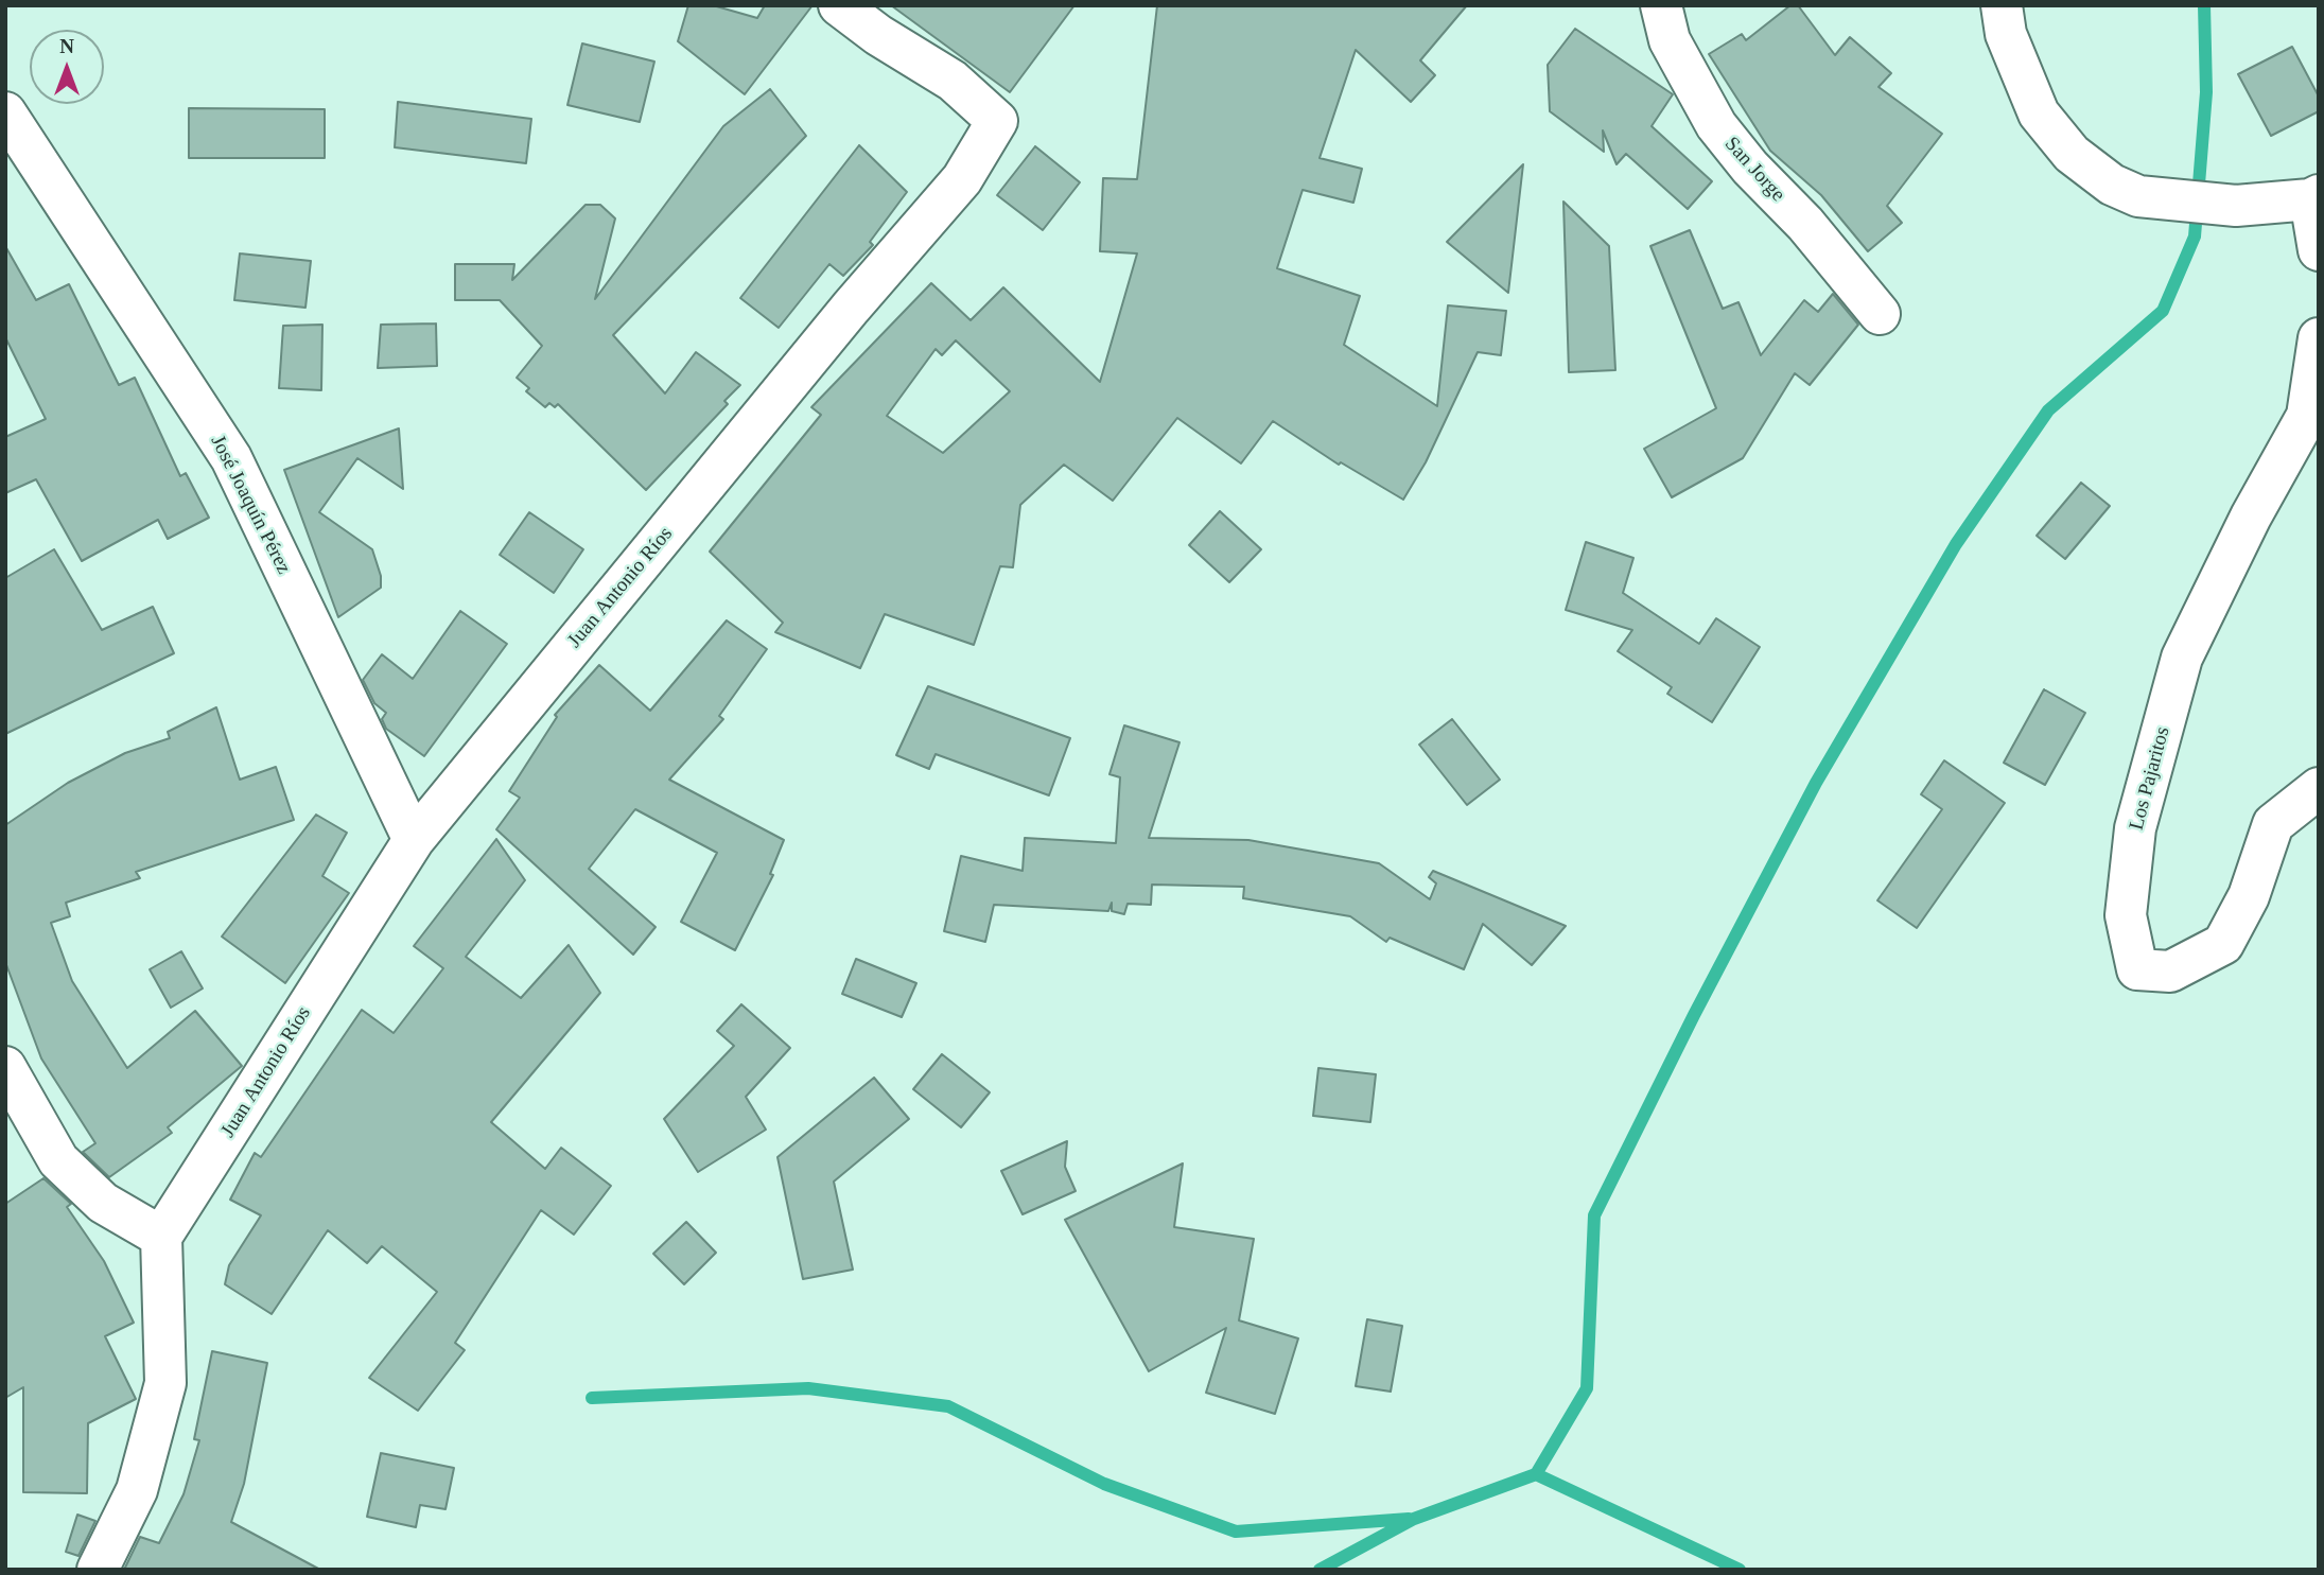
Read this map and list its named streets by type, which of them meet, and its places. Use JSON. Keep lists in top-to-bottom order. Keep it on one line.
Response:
{"streets":{"street":["San Jorge","José Joaquín Pérez","Juan Antonio Ríos","Los Pajaritos"]},"crossings":[["José Joaquín Pérez","Juan Antonio Ríos"]],"north":"top"}
